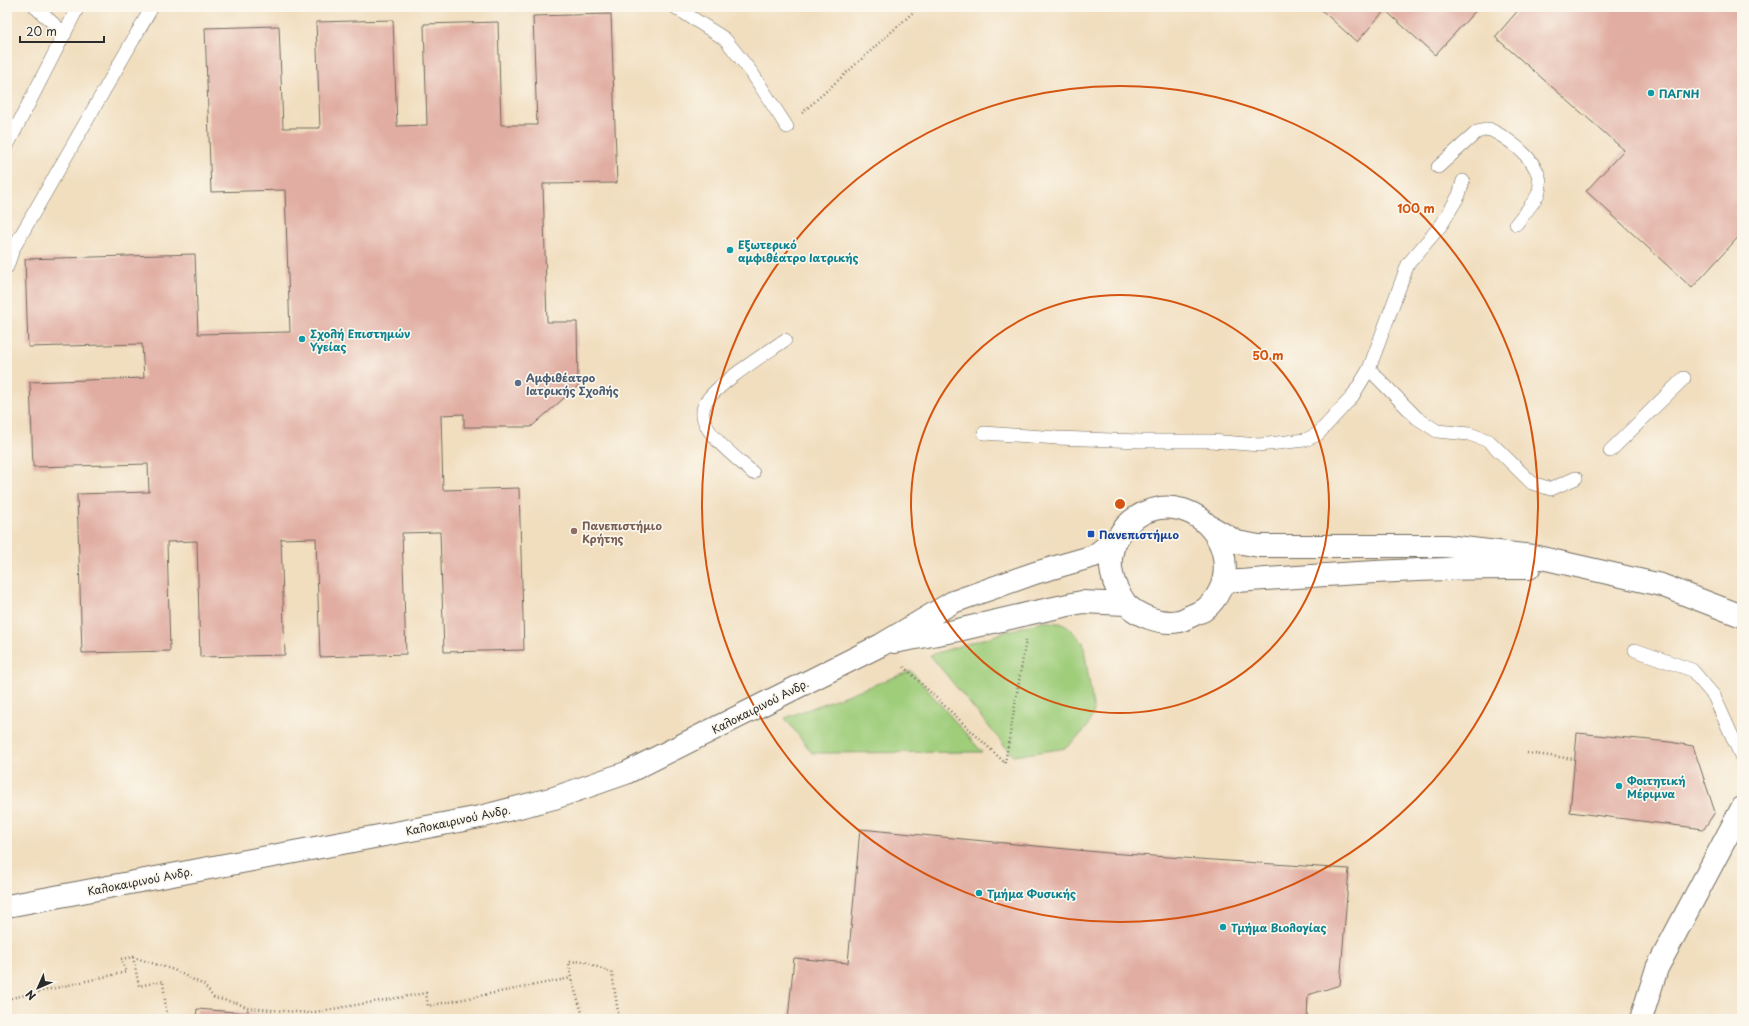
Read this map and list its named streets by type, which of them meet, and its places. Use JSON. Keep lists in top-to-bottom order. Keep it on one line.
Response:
{"streets":{"street":["Καλοκαιρινού Ανδρ."]},"places":{"other":["ΠΑΓΝΗ","Εξωτερικό αμφιθέατρο Ιατρικής","Σχολή Επιστημών Υγείας","Αμφιθέατρο Ιατρικής Σχολής","Πανεπιστήμιο Κρήτης","Φοιτητική Μέριμνα","Τμήμα Φυσικής","Τμήμα Βιολογίας"],"transit":["Πανεπιστήμιο"]},"scale_bar":"20 m","north":"bottom left","rings":["100 m","50 m"]}
